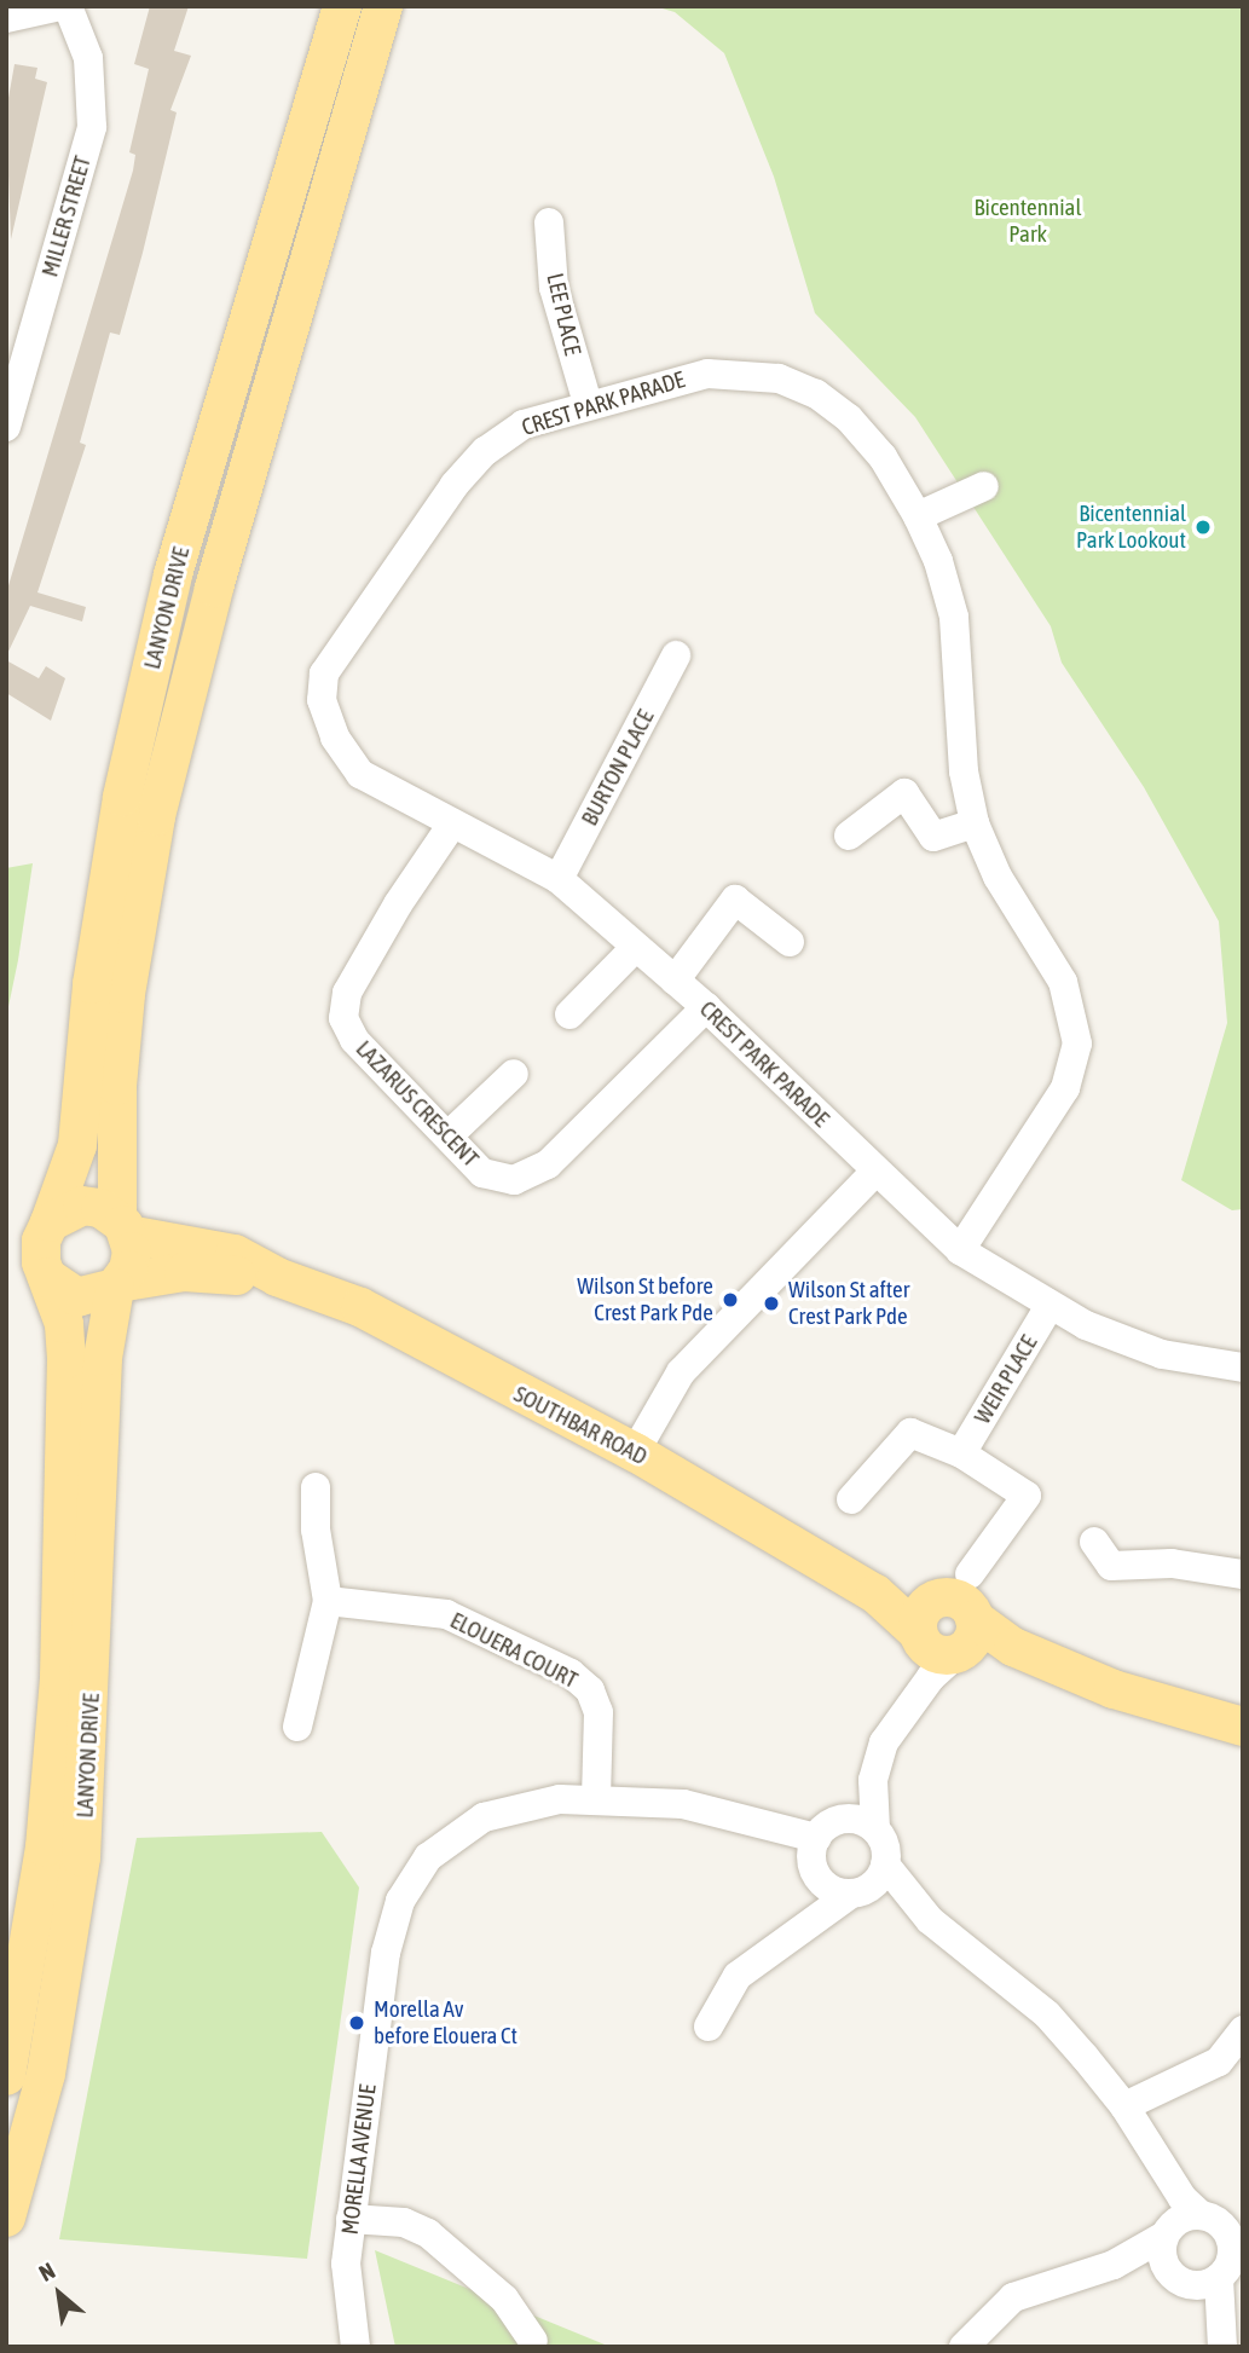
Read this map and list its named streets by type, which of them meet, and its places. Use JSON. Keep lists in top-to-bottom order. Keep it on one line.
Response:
{"streets":{"main road":["LANYON DRIVE","SOUTHBAR ROAD"],"street":["MILLER STREET","LEE PLACE","CREST PARK PARADE","BURTON PLACE","LAZARUS CRESCENT","WEIR PLACE","ELOUERA COURT","MORELLA AVENUE"]},"crossings":[["LEE PLACE","CREST PARK PARADE"],["CREST PARK PARADE","BURTON PLACE"],["CREST PARK PARADE","LAZARUS CRESCENT"],["CREST PARK PARADE","WEIR PLACE"],["LANYON DRIVE","SOUTHBAR ROAD"],["ELOUERA COURT","MORELLA AVENUE"]],"parks":["Bicentennial Park"],"places":["Bicentennial Park Lookout","Wilson St before Crest Park Pde","Wilson St after Crest Park Pde","Morella Av before Elouera Ct"],"north":"top left"}
